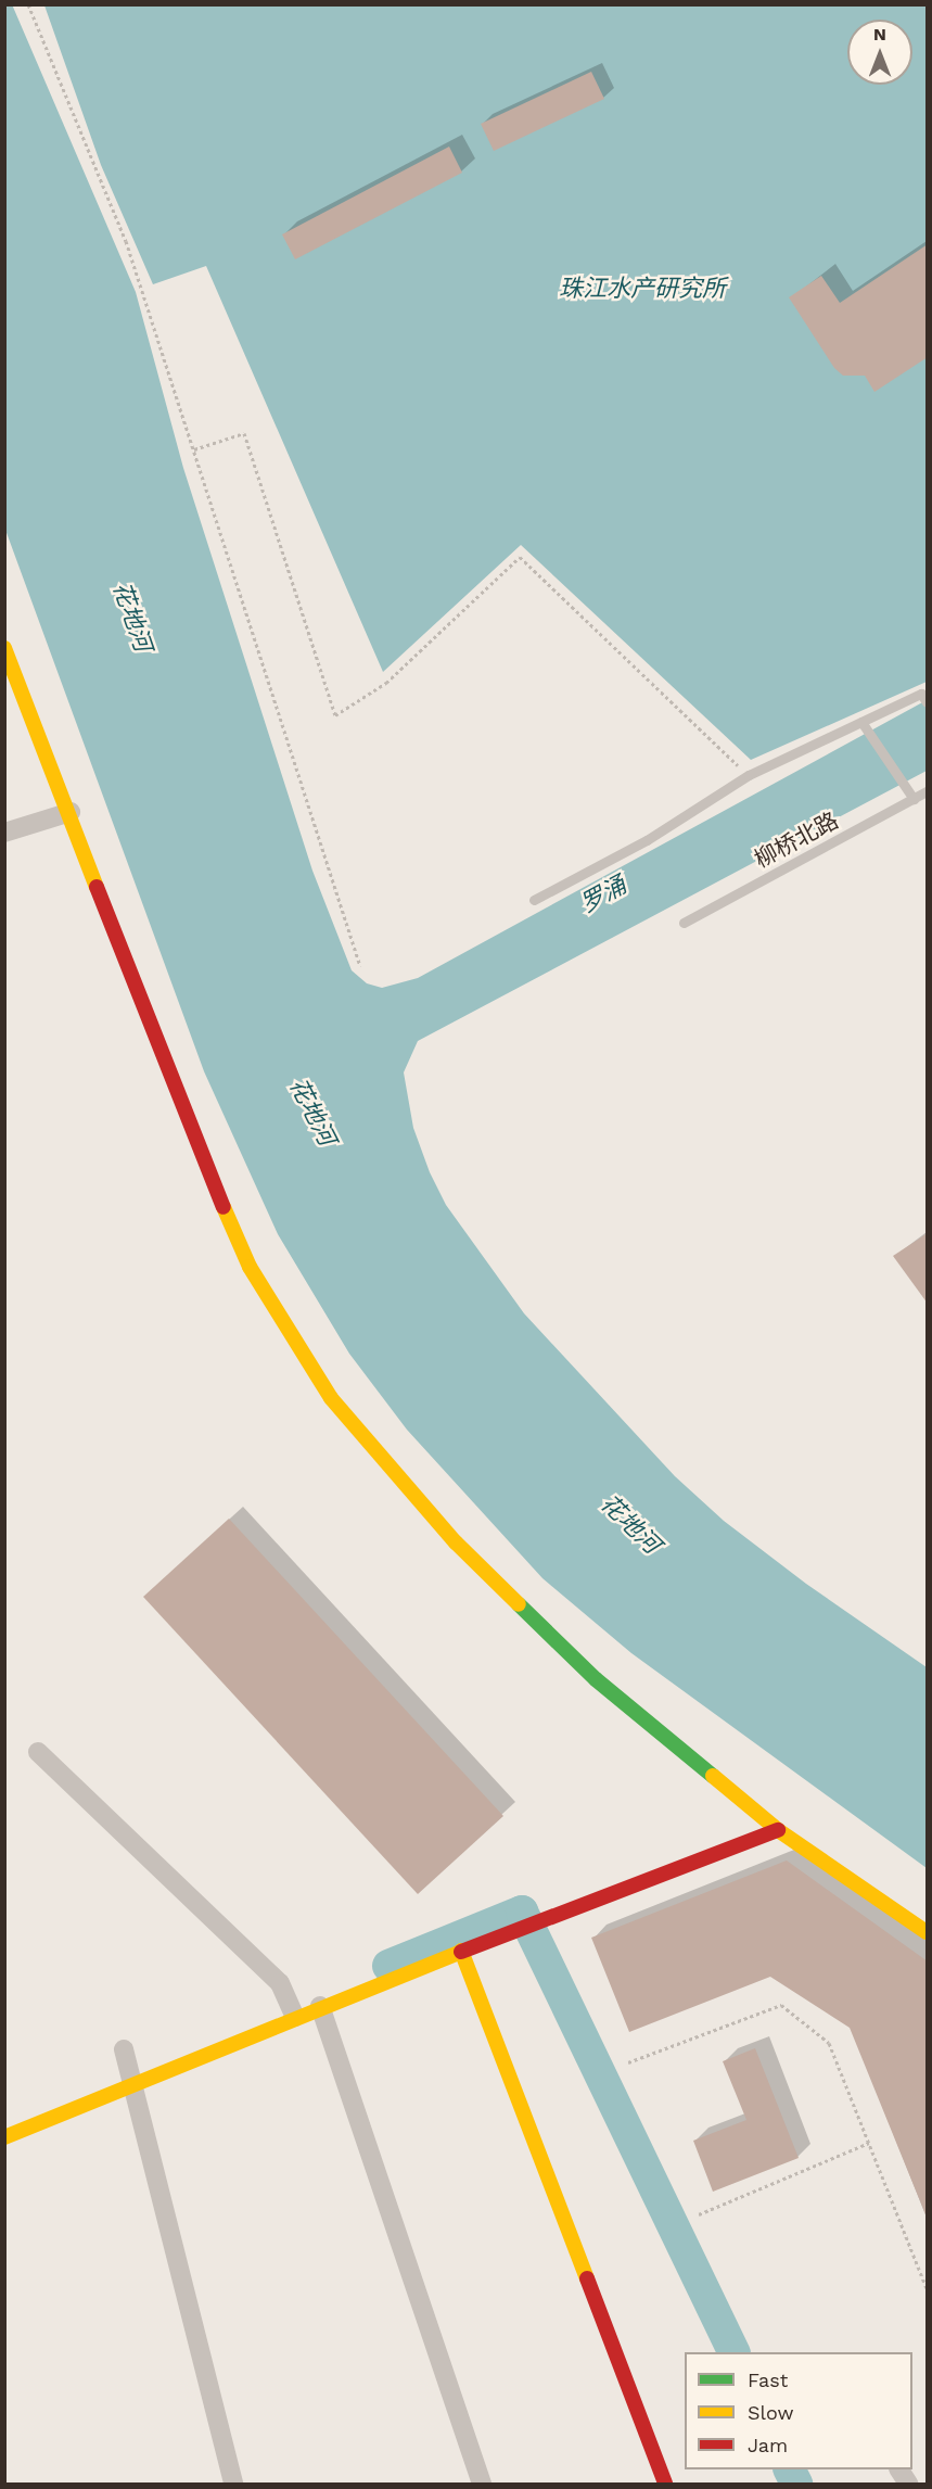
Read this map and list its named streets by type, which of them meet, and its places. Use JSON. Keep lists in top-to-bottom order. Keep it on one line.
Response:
{"streets":{"lane":["柳桥北路"]},"water":["珠江水产研究所","花地河","罗涌"],"legend":["Fast","Slow","Jam"],"north":"top"}
